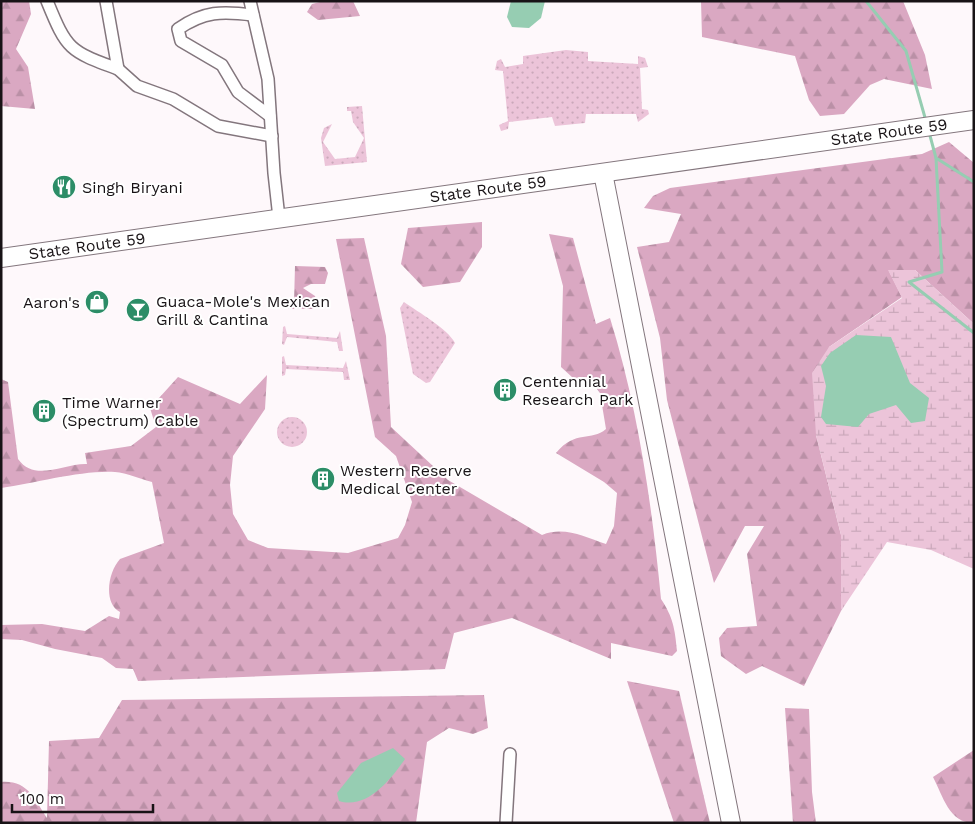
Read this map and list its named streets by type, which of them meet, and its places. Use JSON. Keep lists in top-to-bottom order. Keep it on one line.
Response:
{"streets":{"main road":["State Route 59"]},"places":{"restaurant":["Singh Biryani"],"shop":["Aaron's"],"bar":["Guaca-Mole's Mexican Grill & Cantina"],"building":["Centennial Research Park","Time Warner (Spectrum) Cable","Western Reserve Medical Center"]},"scale_bar":"100 m"}
